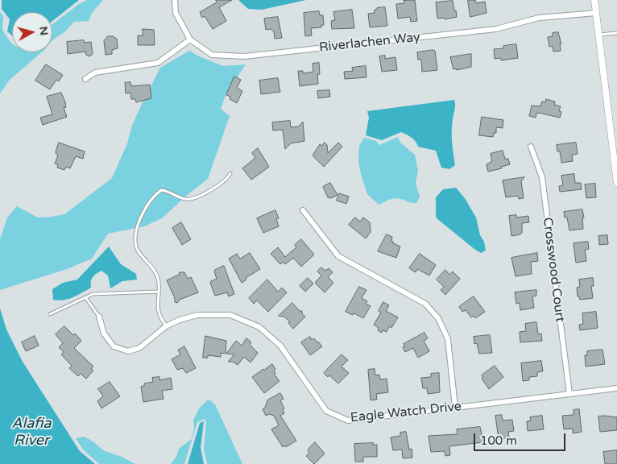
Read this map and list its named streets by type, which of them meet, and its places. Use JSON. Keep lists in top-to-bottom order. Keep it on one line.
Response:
{"streets":{"street":["Riverlachen Way","Crosswood Court","Eagle Watch Drive"]},"crossings":[["Crosswood Court","Eagle Watch Drive"]],"water":["Alafia River"],"scale_bar":"100 m","north":"right"}
